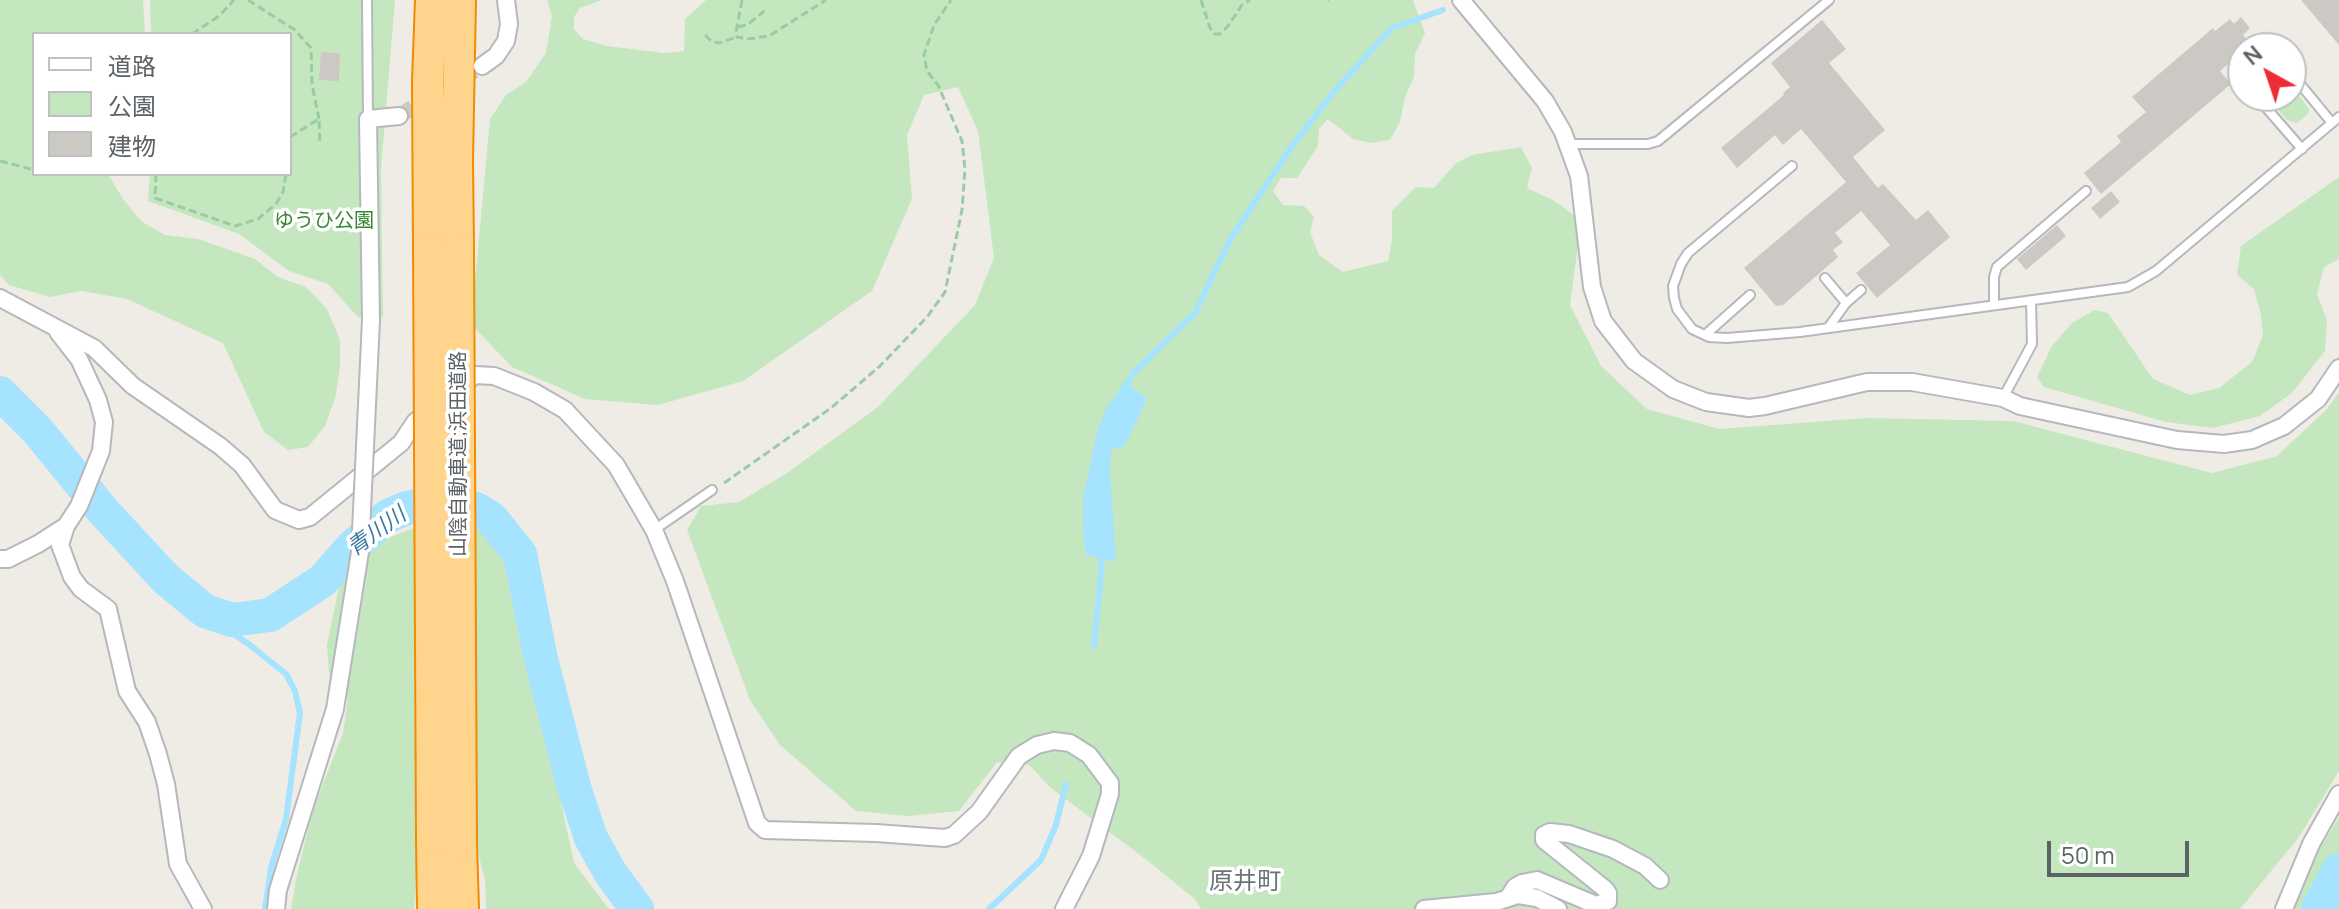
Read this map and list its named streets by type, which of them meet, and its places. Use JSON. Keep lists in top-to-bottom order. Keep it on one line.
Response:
{"streets":{"highway":["山陰自動車道;浜田道路"]},"districts":["原井町"],"water":["青川川"],"parks":["ゆうひ公園"],"legend":["道路","公園","建物"],"scale_bar":"50 m","north":"top left"}
